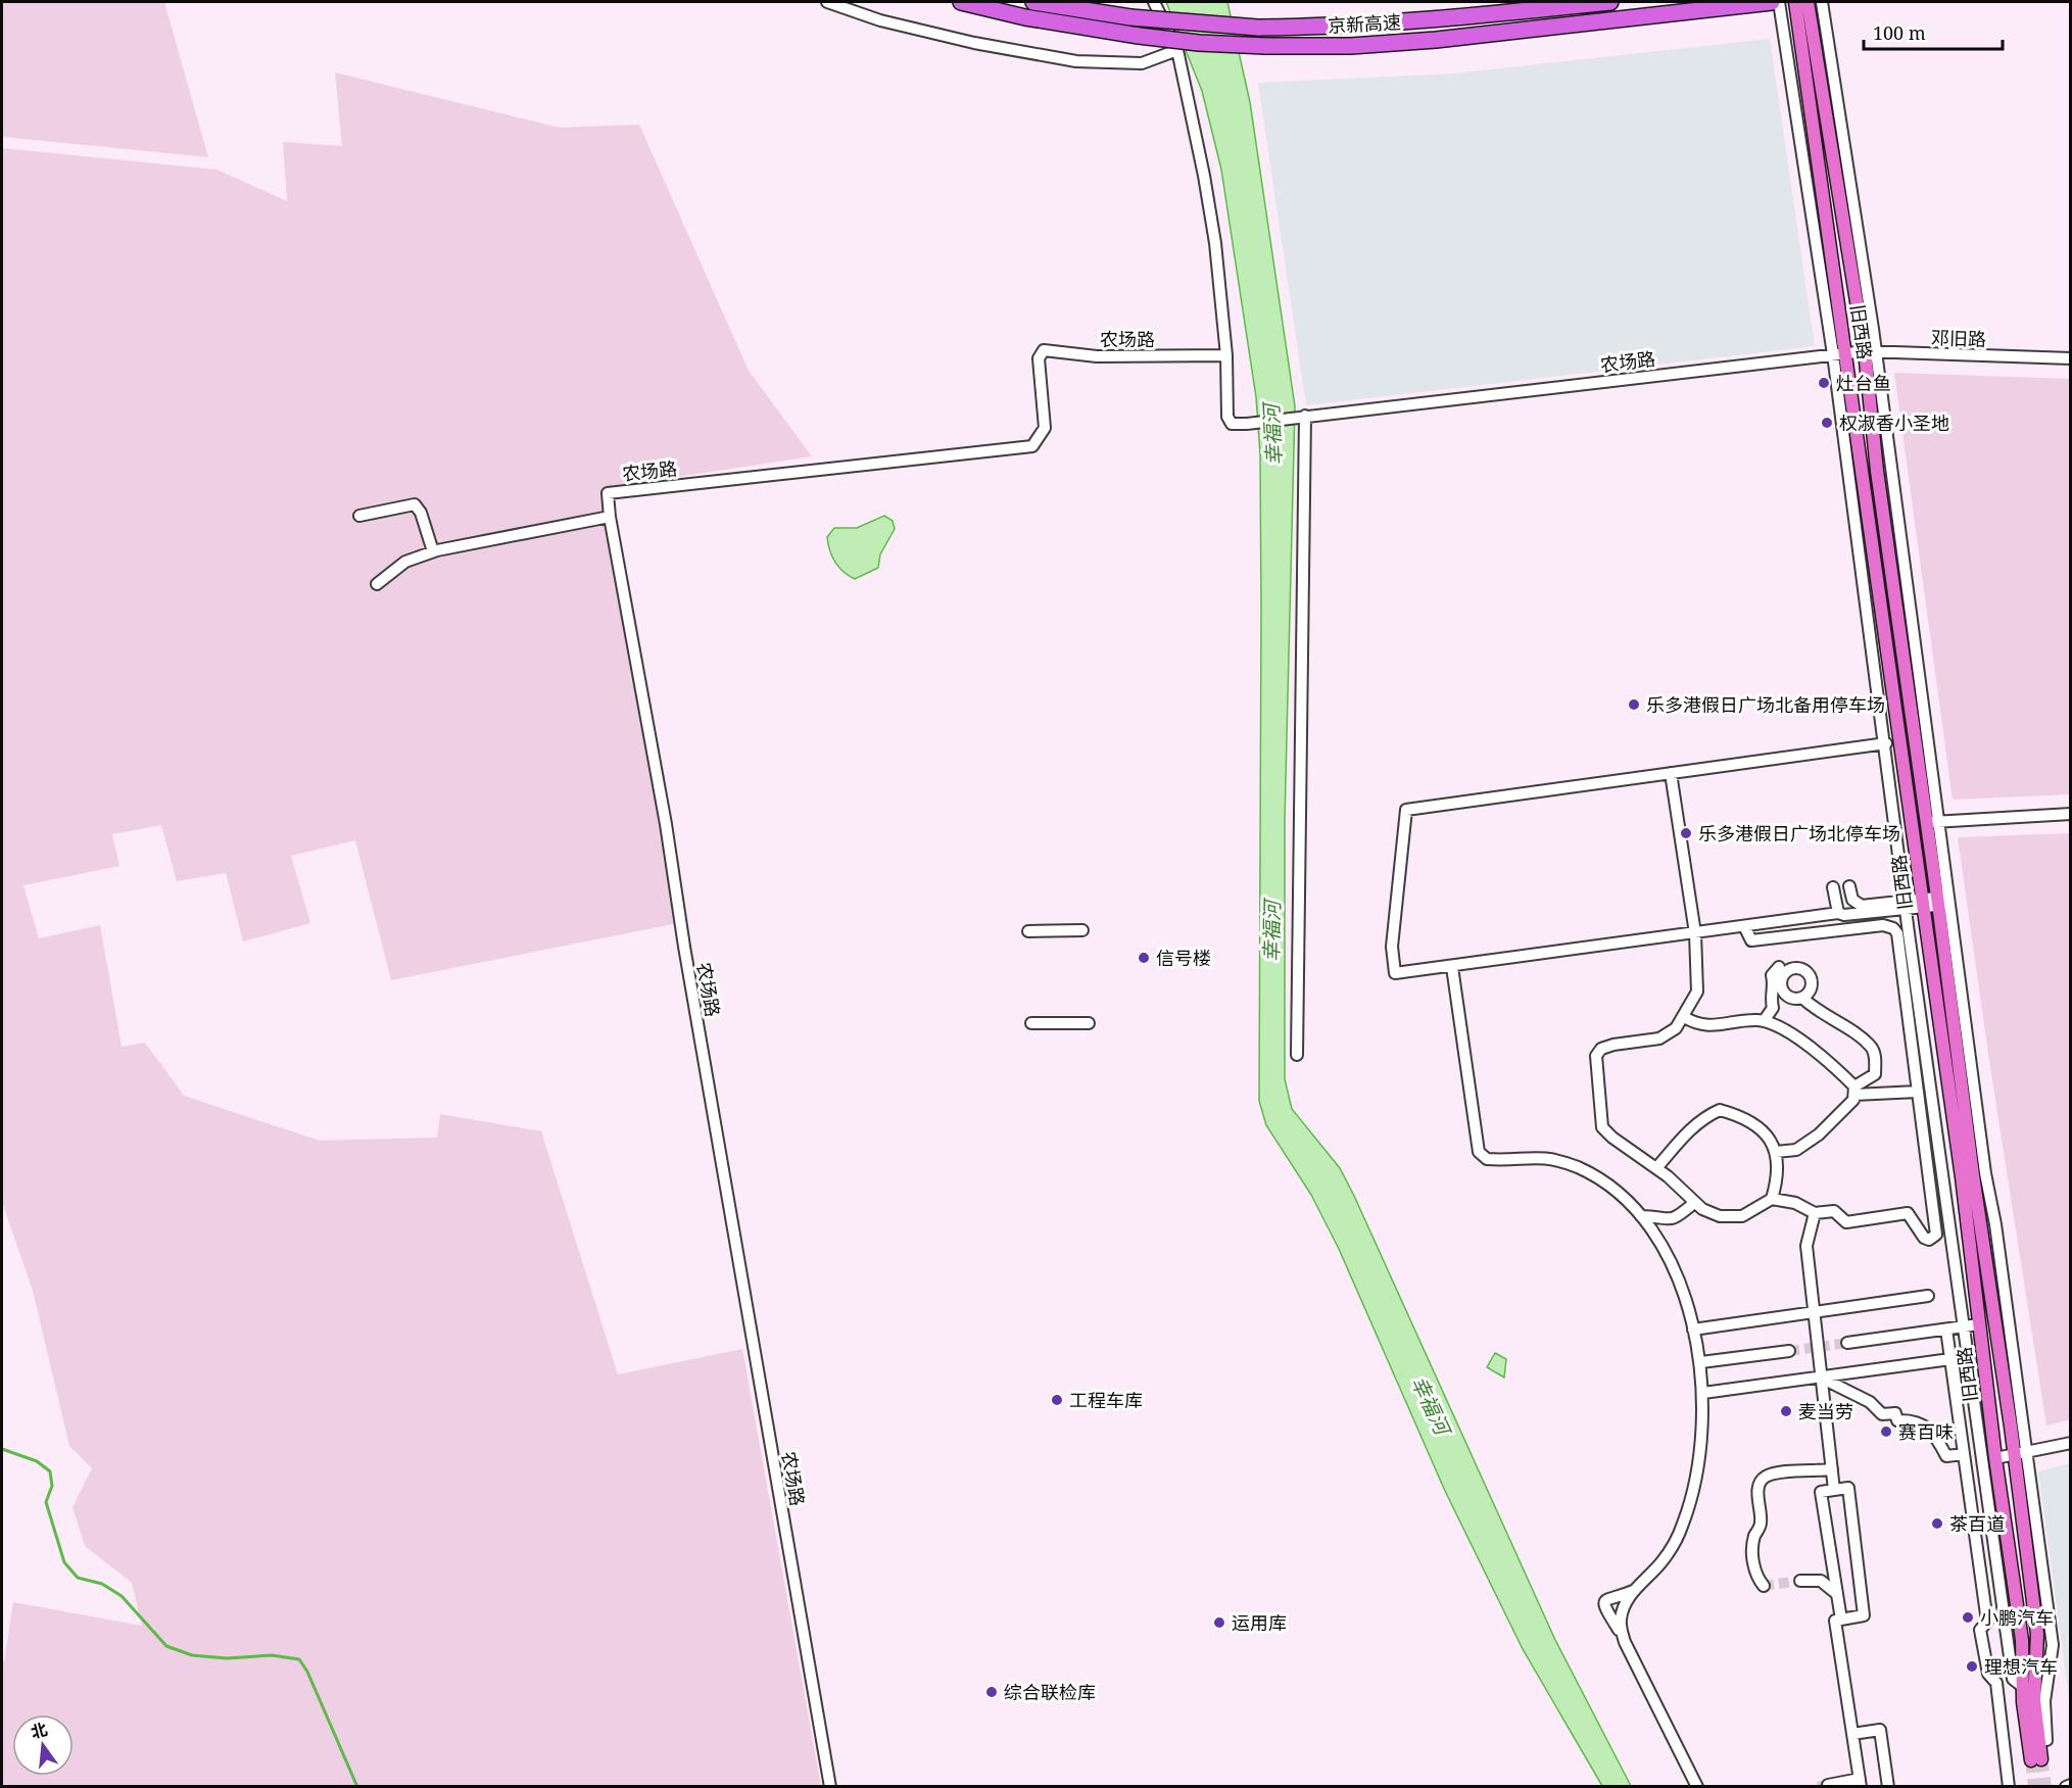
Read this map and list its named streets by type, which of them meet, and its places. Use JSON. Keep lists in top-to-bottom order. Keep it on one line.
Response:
{"streets":{"highway":["京新高速"],"main road":["旧西路"],"street":["邓旧路","农场路"]},"crossings":[["旧西路","邓旧路"],["旧西路","农场路"],["邓旧路","农场路"]],"water":["幸福河"],"places":["灶台鱼","权淑香小圣地","乐多港假日广场北备用停车场","乐多港假日广场北停车场","信号楼","工程车库","麦当劳","赛百味","茶百道","小鹏汽车","运用库","理想汽车","综合联检库"],"scale_bar":"100 m","north":"top"}
